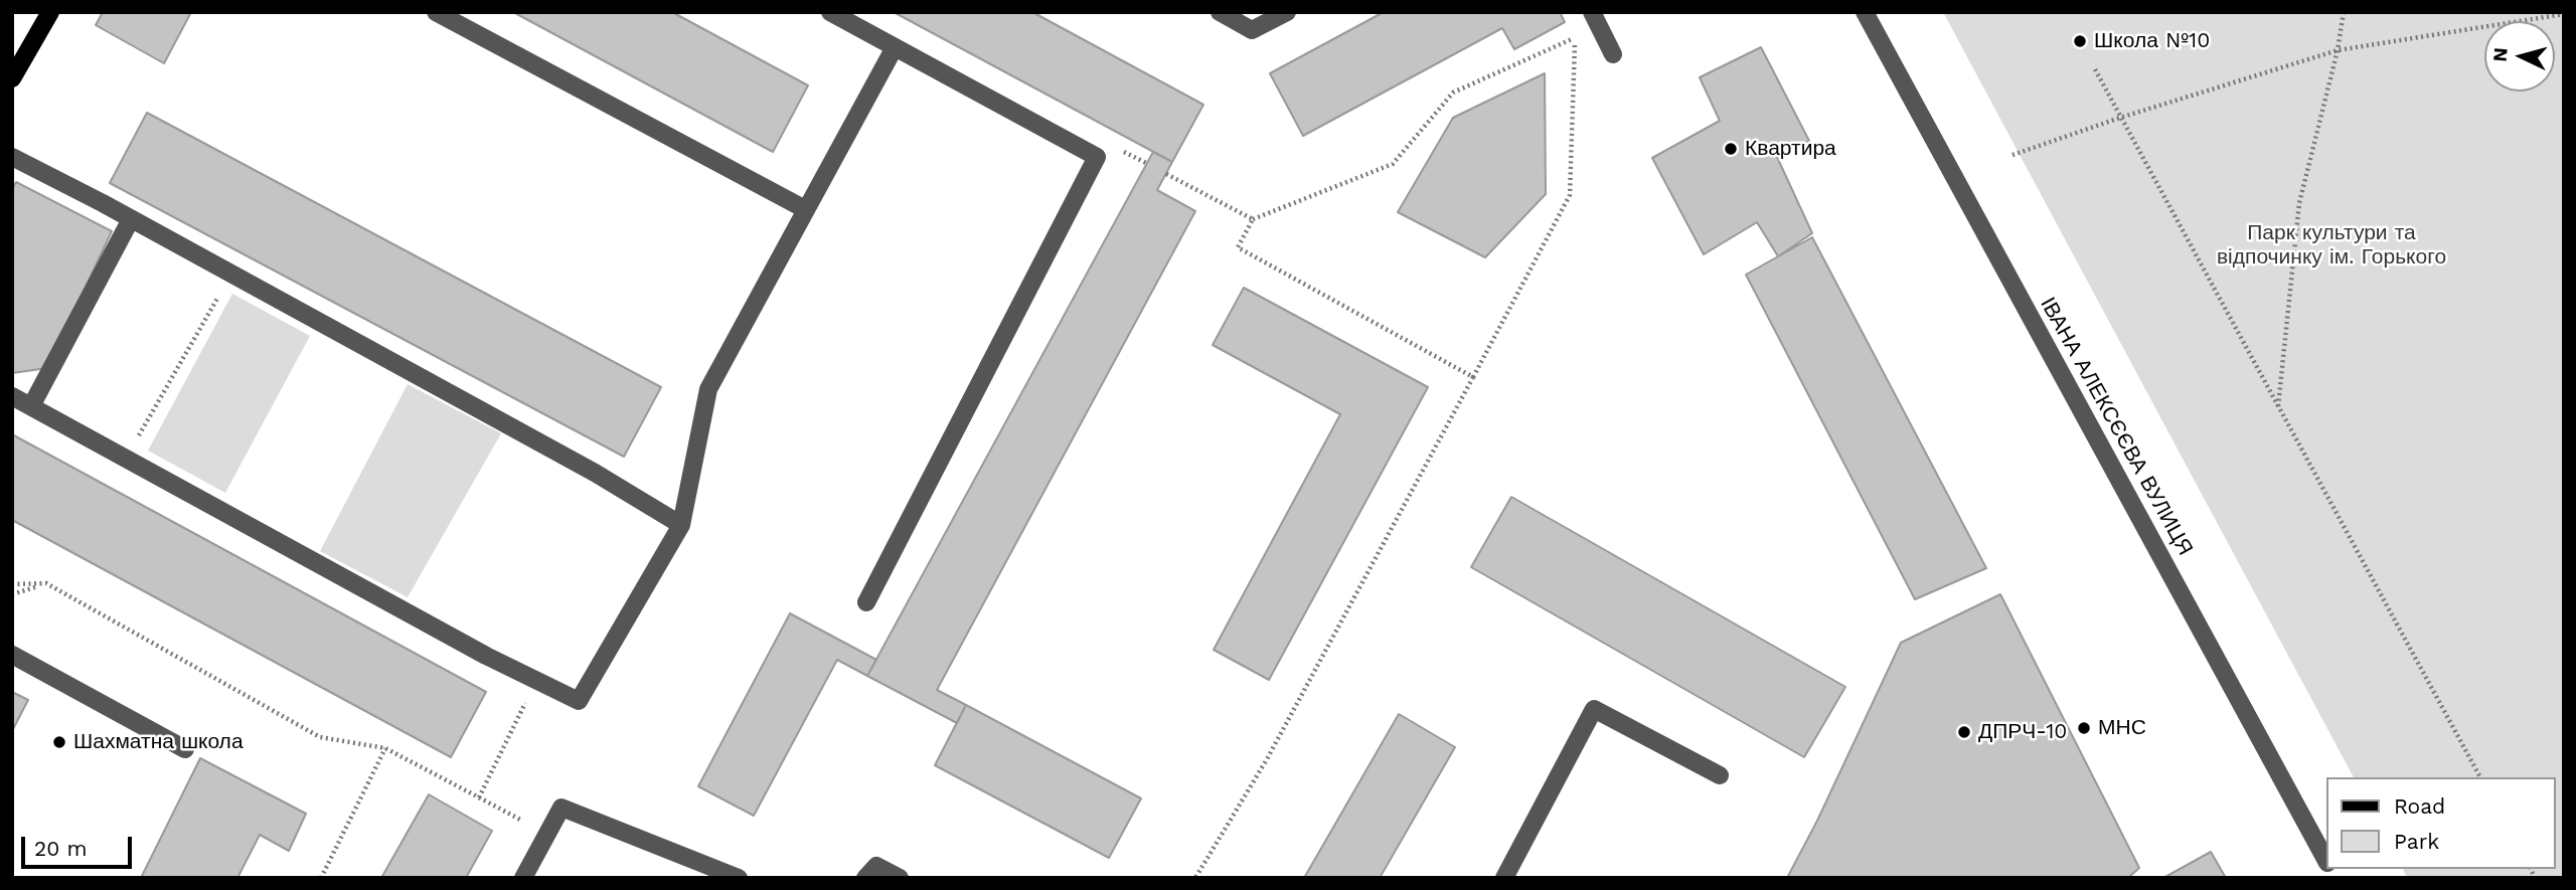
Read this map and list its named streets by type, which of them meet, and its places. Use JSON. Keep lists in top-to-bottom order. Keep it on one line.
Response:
{"streets":{"street":["ІВАНА АЛЕКСЄЄВА ВУЛИЦЯ"]},"parks":["Парк культури та відпочинку ім. Горького"],"places":["Школа №10","Квартира","МНС","ДПРЧ-10","Шахматна школа"],"legend":["Road","Park"],"scale_bar":"20 m","north":"left"}
